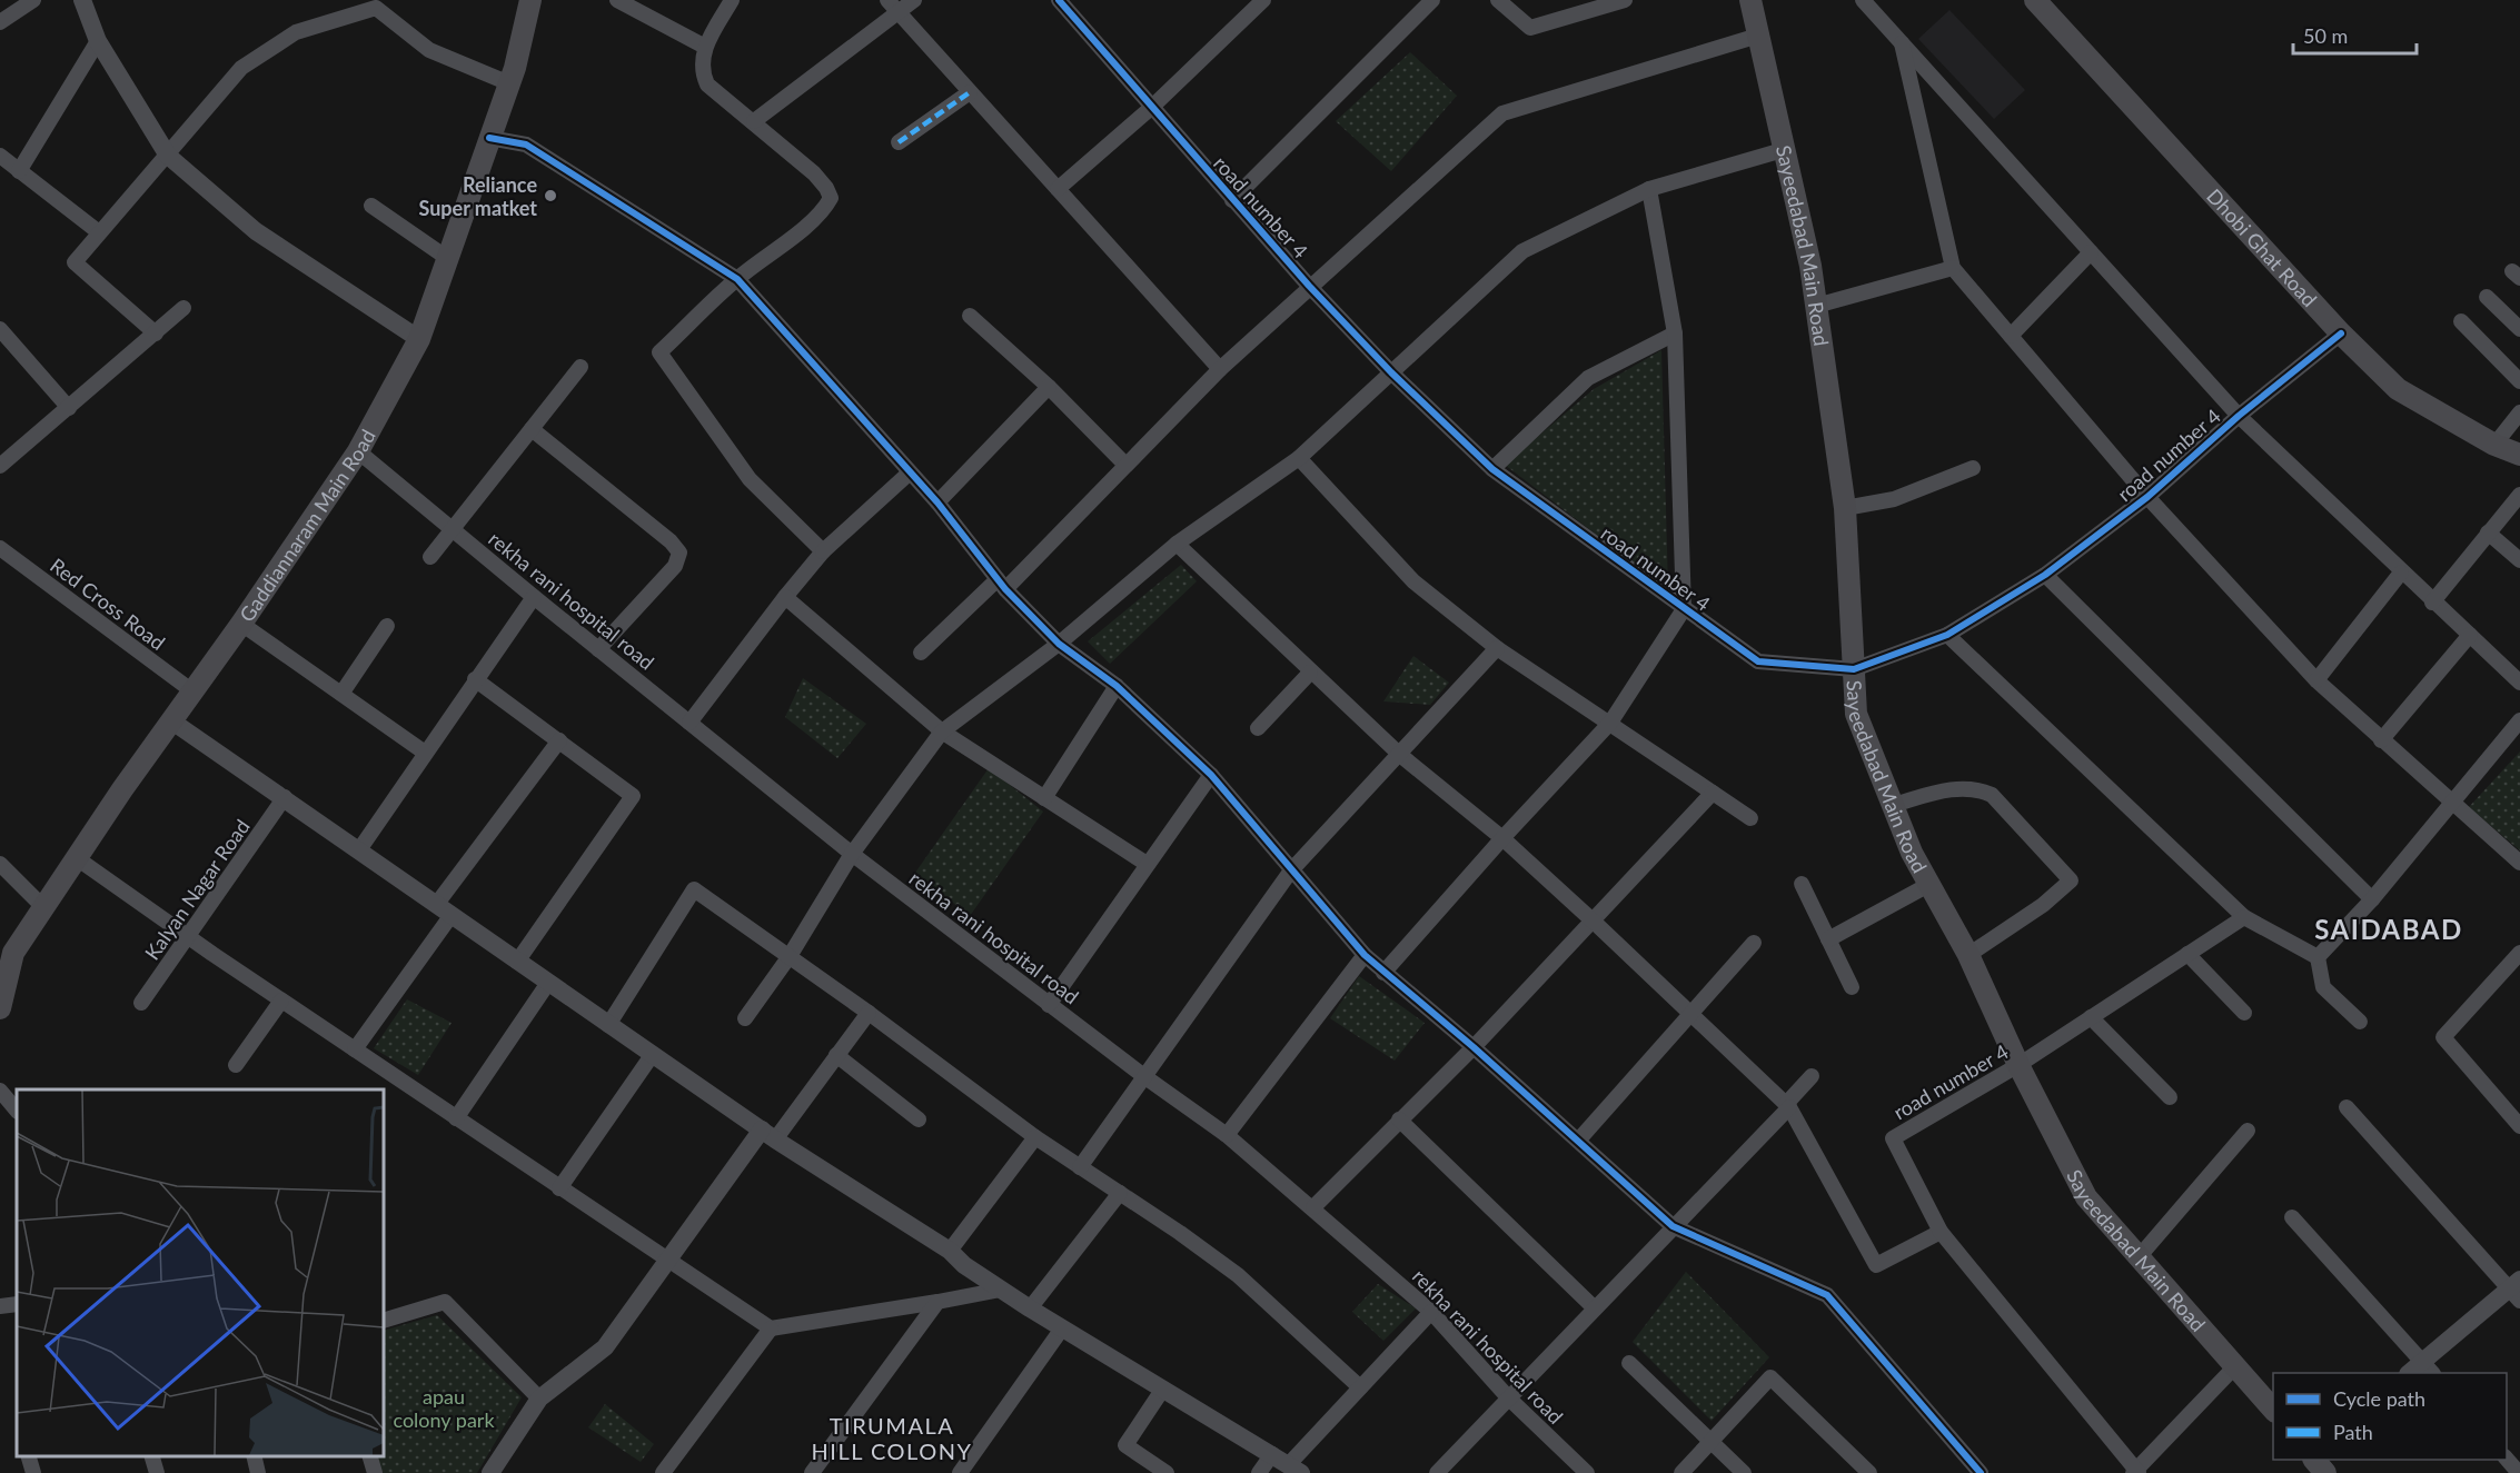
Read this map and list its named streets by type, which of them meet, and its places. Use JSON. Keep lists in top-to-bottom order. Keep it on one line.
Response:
{"streets":{"main road":["Sayeedabad Main Road","Dhobi Ghat Road","Gaddiannaram Main Road"],"street":["road number 4","rekha rani hospital road","Red Cross Road","Kalyan Nagar Road"]},"crossings":[["road number 4","Sayeedabad Main Road"],["road number 4","Dhobi Ghat Road"],["Gaddiannaram Main Road","rekha rani hospital road"],["Gaddiannaram Main Road","Red Cross Road"]],"districts":["SAIDABAD","TIRUMALA HILL COLONY"],"parks":["apau colony park"],"places":["Reliance Super matket"],"legend":["Cycle path","Path"],"scale_bar":"50 m"}
